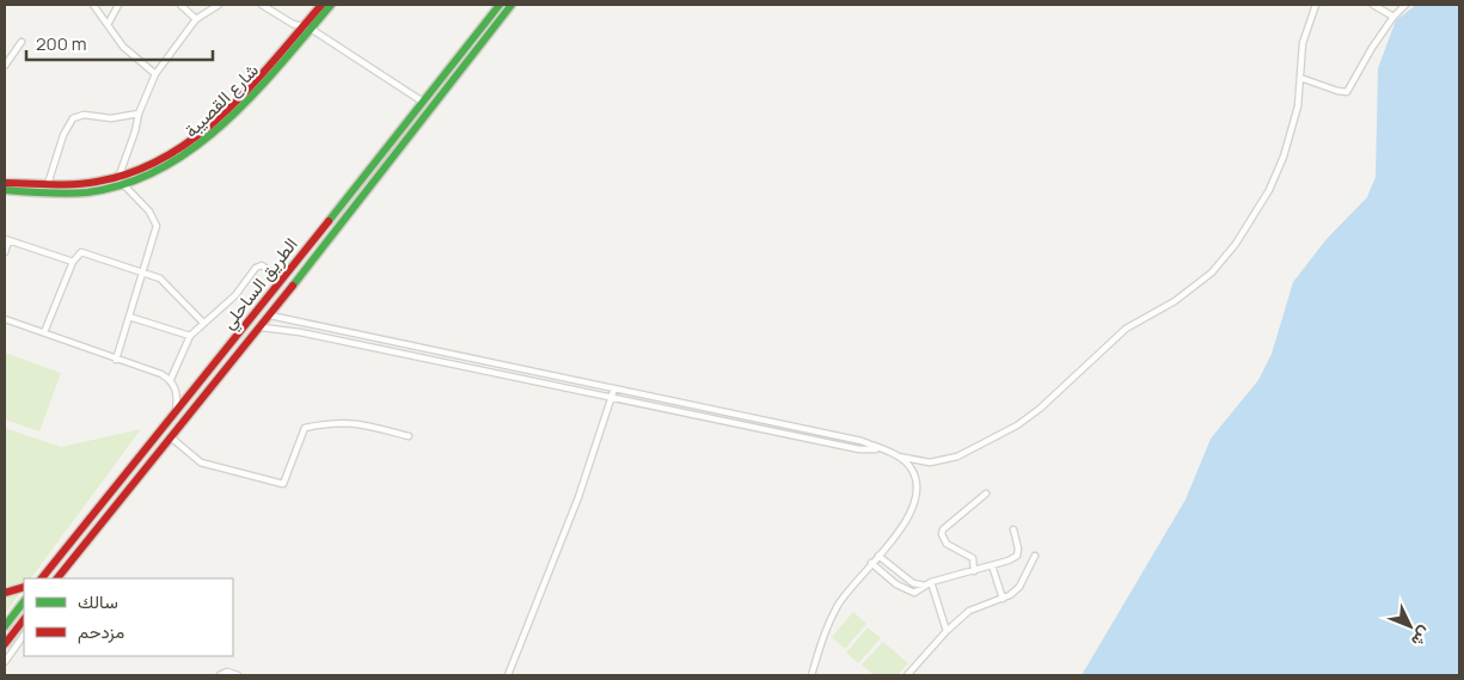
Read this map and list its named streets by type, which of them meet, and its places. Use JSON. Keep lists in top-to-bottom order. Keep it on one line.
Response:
{"streets":{"main road":["الطريق الساحلي"]},"legend":["سالك","مزدحم"],"scale_bar":"200 m","north":"bottom right"}
